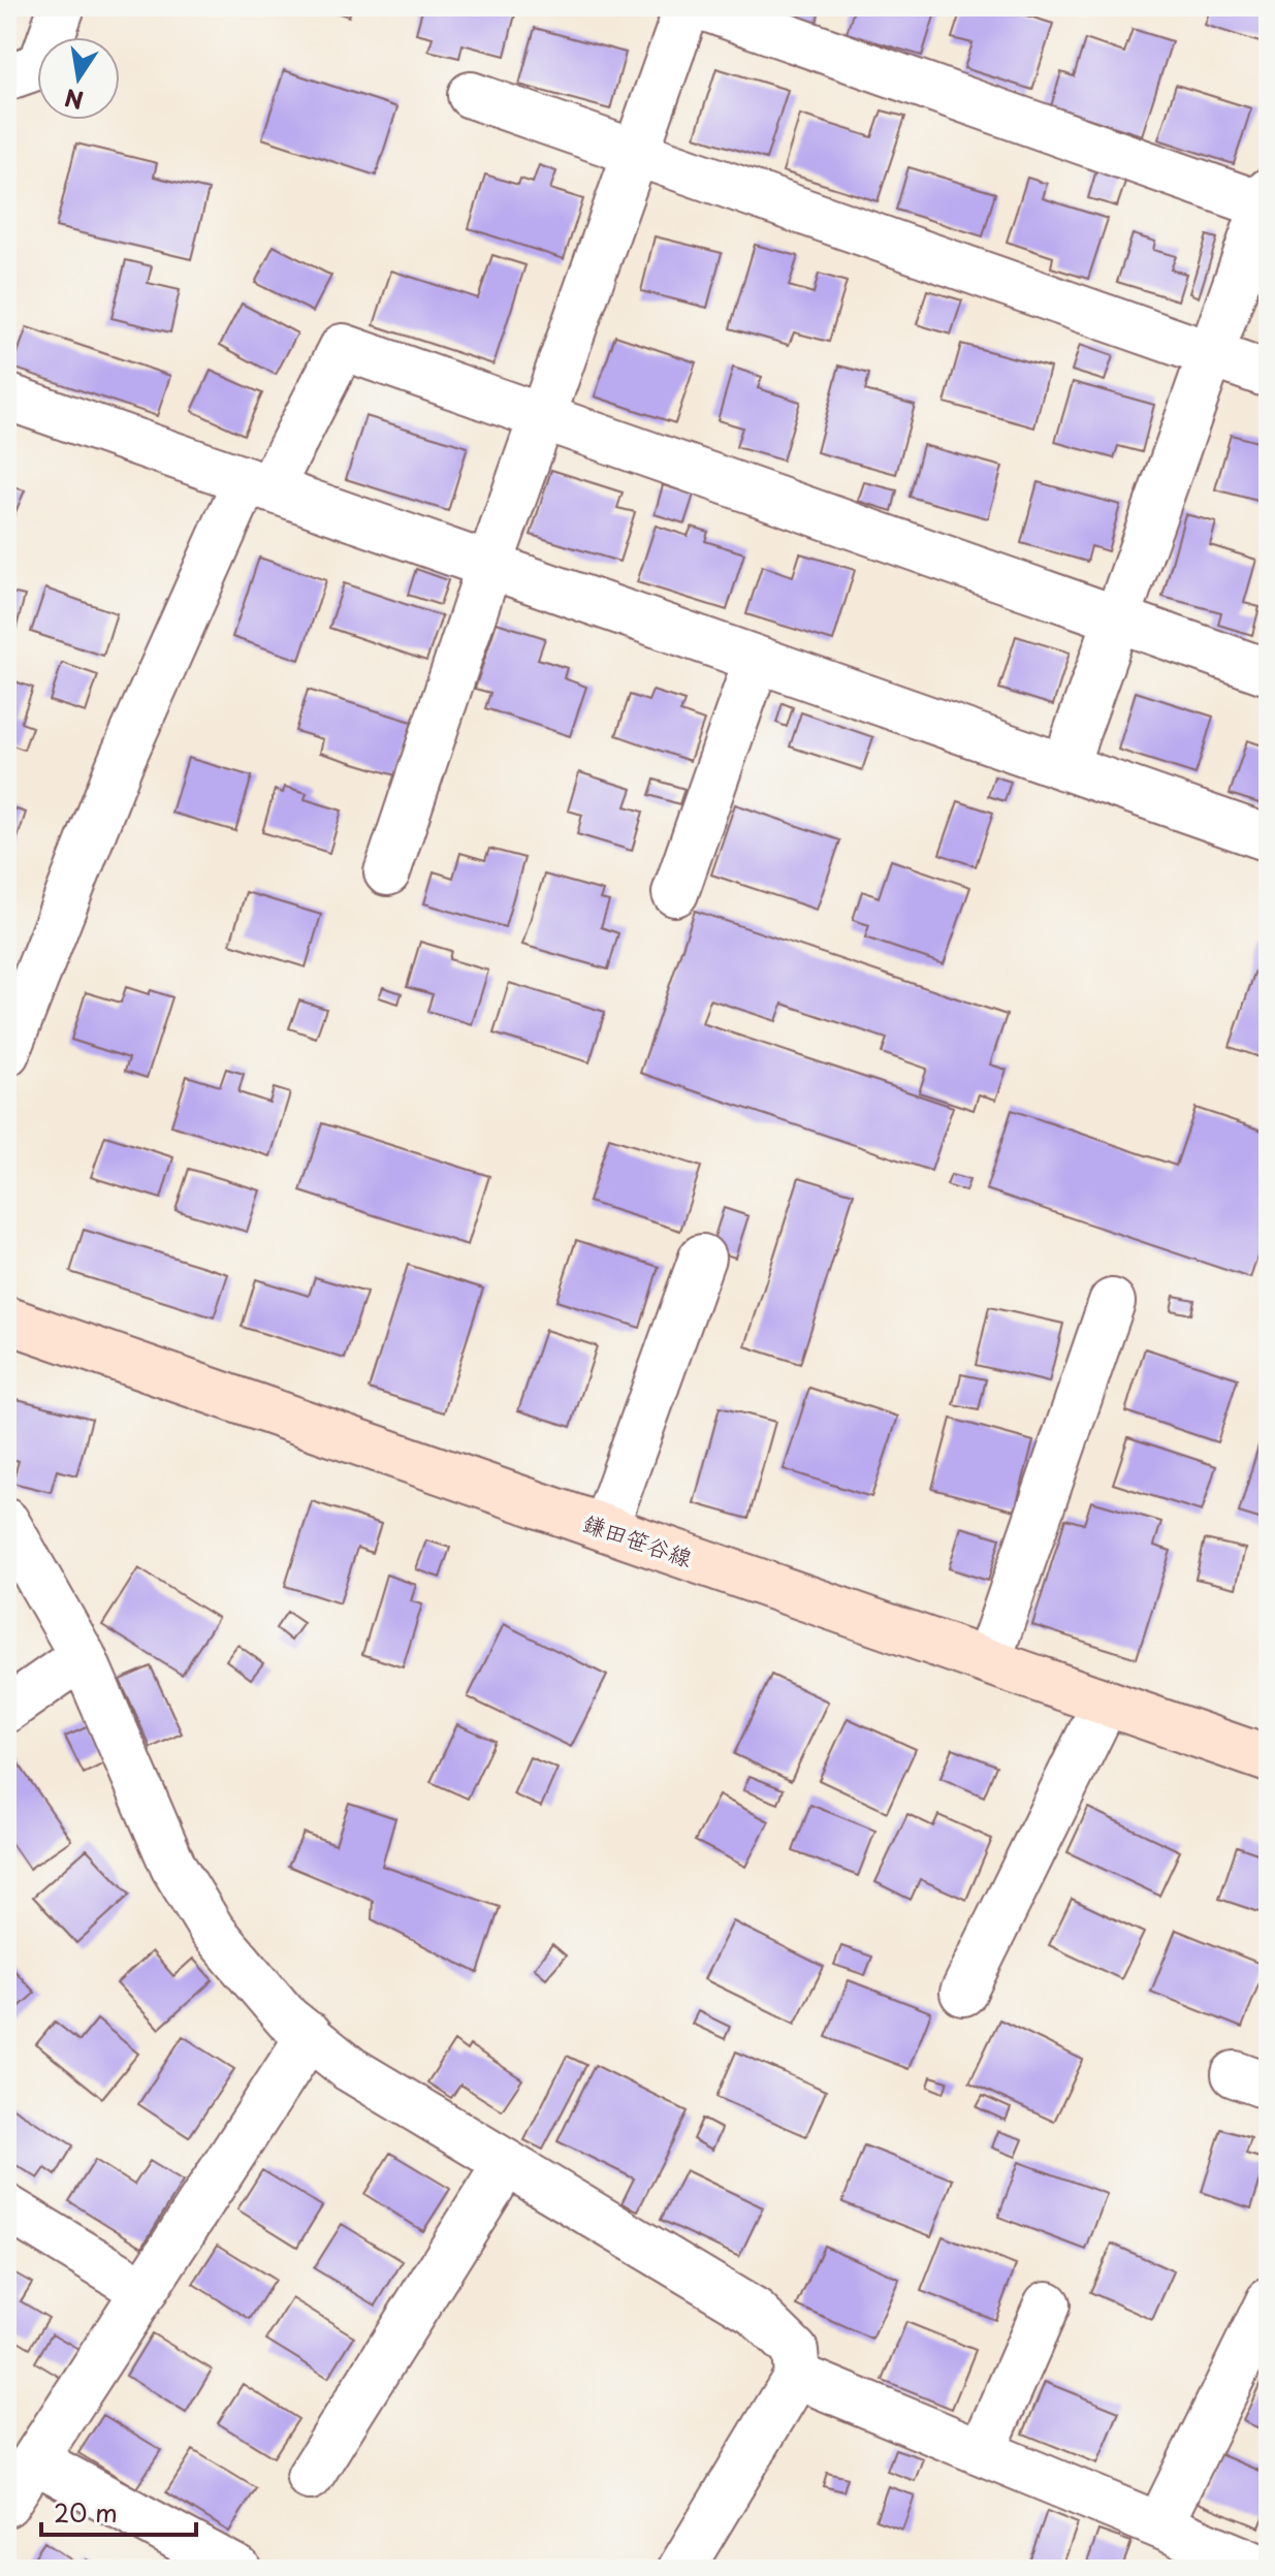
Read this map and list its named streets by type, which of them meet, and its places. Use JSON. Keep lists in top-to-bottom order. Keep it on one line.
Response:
{"streets":{"street":["鎌田笹谷線"]},"scale_bar":"20 m","north":"bottom"}
